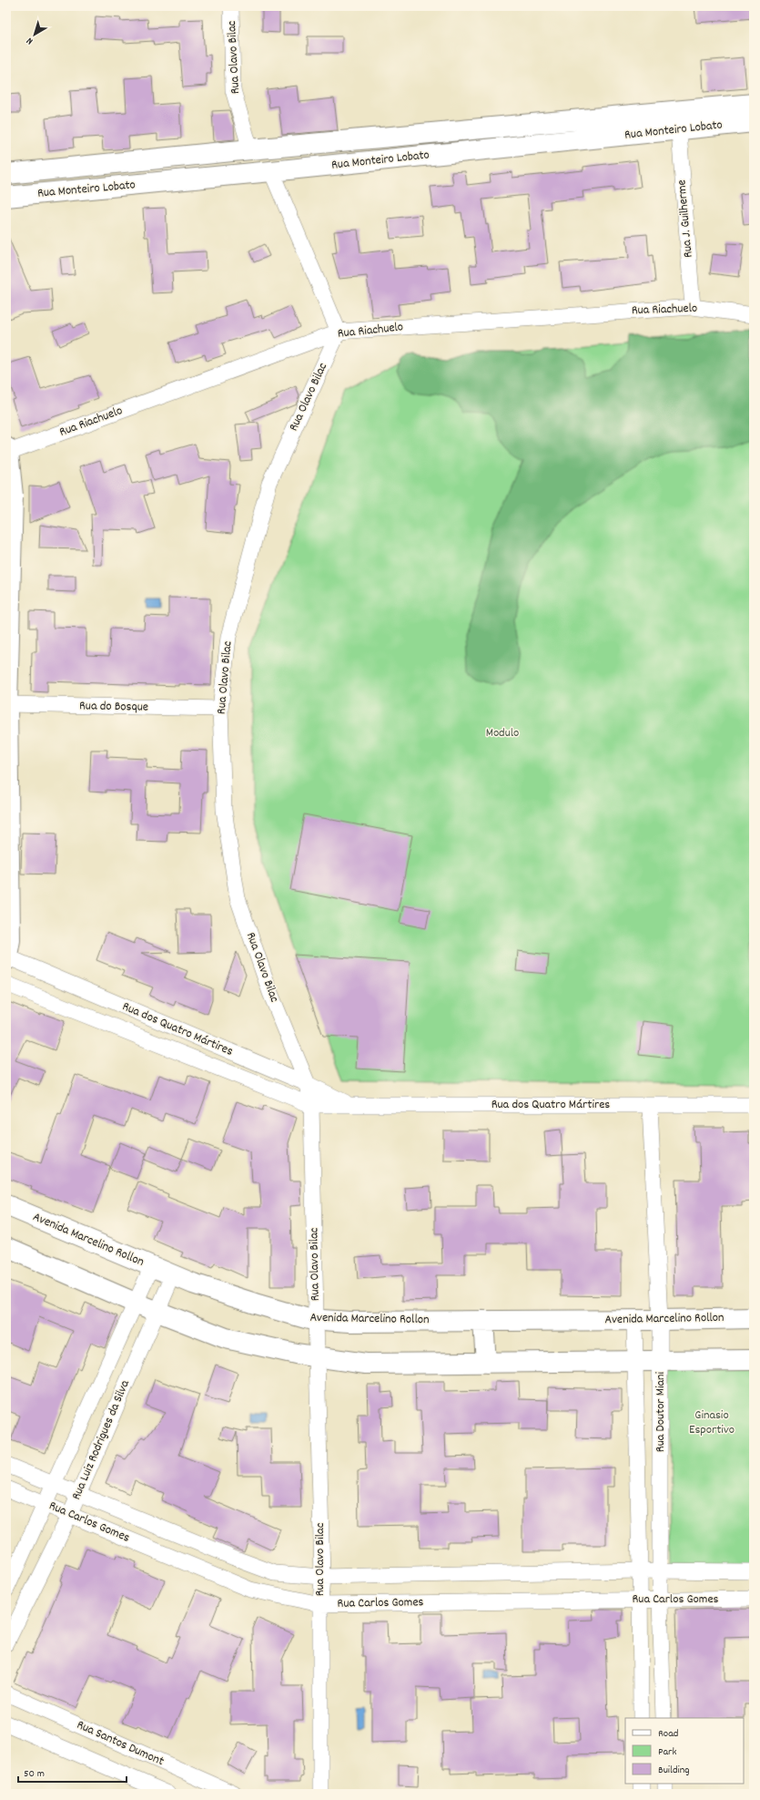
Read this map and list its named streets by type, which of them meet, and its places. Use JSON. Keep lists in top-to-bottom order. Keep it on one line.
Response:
{"streets":{"street":["Rua Olavo Bilac","Rua Monteiro Lobato","Rua J. Guilherme","Rua Riachuelo","Rua do Bosque","Rua dos Quatro Mártires","Avenida Marcelino Rollon","Rua Doutor Miani","Rua Luiz Rodrigues da Silva","Rua Carlos Gomes","Rua Santos Dumont"]},"crossings":[["Rua Olavo Bilac","Rua Monteiro Lobato"],["Rua Olavo Bilac","Rua Riachuelo"],["Rua Olavo Bilac","Rua do Bosque"],["Rua Olavo Bilac","Rua dos Quatro Mártires"],["Rua Olavo Bilac","Avenida Marcelino Rollon"],["Rua Olavo Bilac","Rua Carlos Gomes"],["Rua Monteiro Lobato","Rua J. Guilherme"],["Rua J. Guilherme","Rua Riachuelo"],["Rua dos Quatro Mártires","Rua Doutor Miani"],["Avenida Marcelino Rollon","Rua Doutor Miani"],["Avenida Marcelino Rollon","Rua Luiz Rodrigues da Silva"],["Rua Doutor Miani","Rua Carlos Gomes"],["Rua Luiz Rodrigues da Silva","Rua Carlos Gomes"]],"parks":["Modulo","Ginasio Esportivo"],"legend":["Road","Park","Building"],"scale_bar":"50 m","north":"bottom left"}
